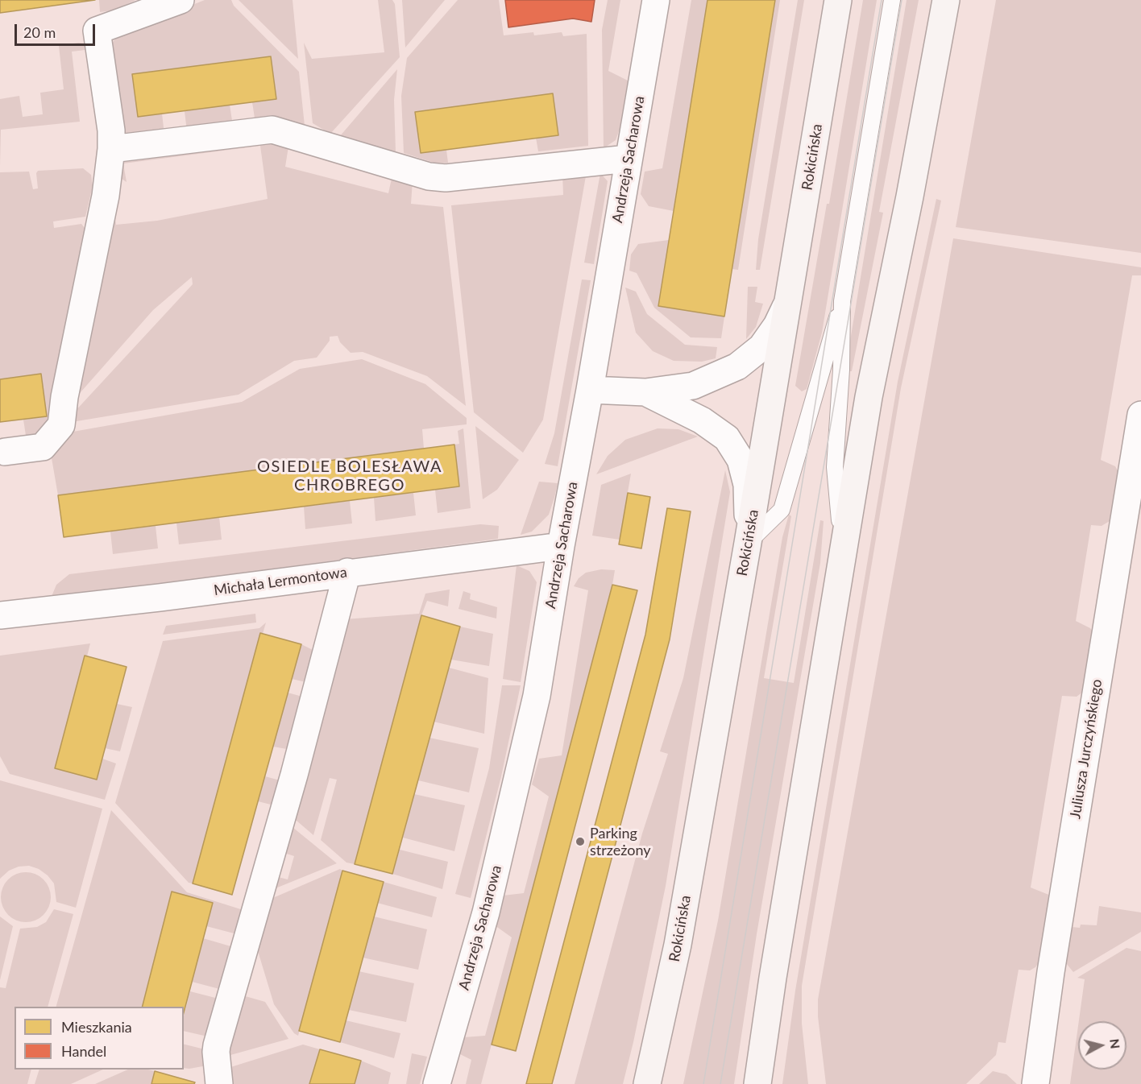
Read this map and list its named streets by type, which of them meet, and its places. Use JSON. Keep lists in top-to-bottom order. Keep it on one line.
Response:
{"streets":{"main road":["Rokicińska"],"street":["Andrzeja Sacharowa","Michała Lermontowa","Juliusza Jurczyńskiego"]},"crossings":[["Andrzeja Sacharowa","Michała Lermontowa"]],"districts":["OSIEDLE BOLESŁAWA CHROBREGO"],"places":["Parking strzeżony"],"legend":["Mieszkania","Handel"],"scale_bar":"20 m","north":"right"}
